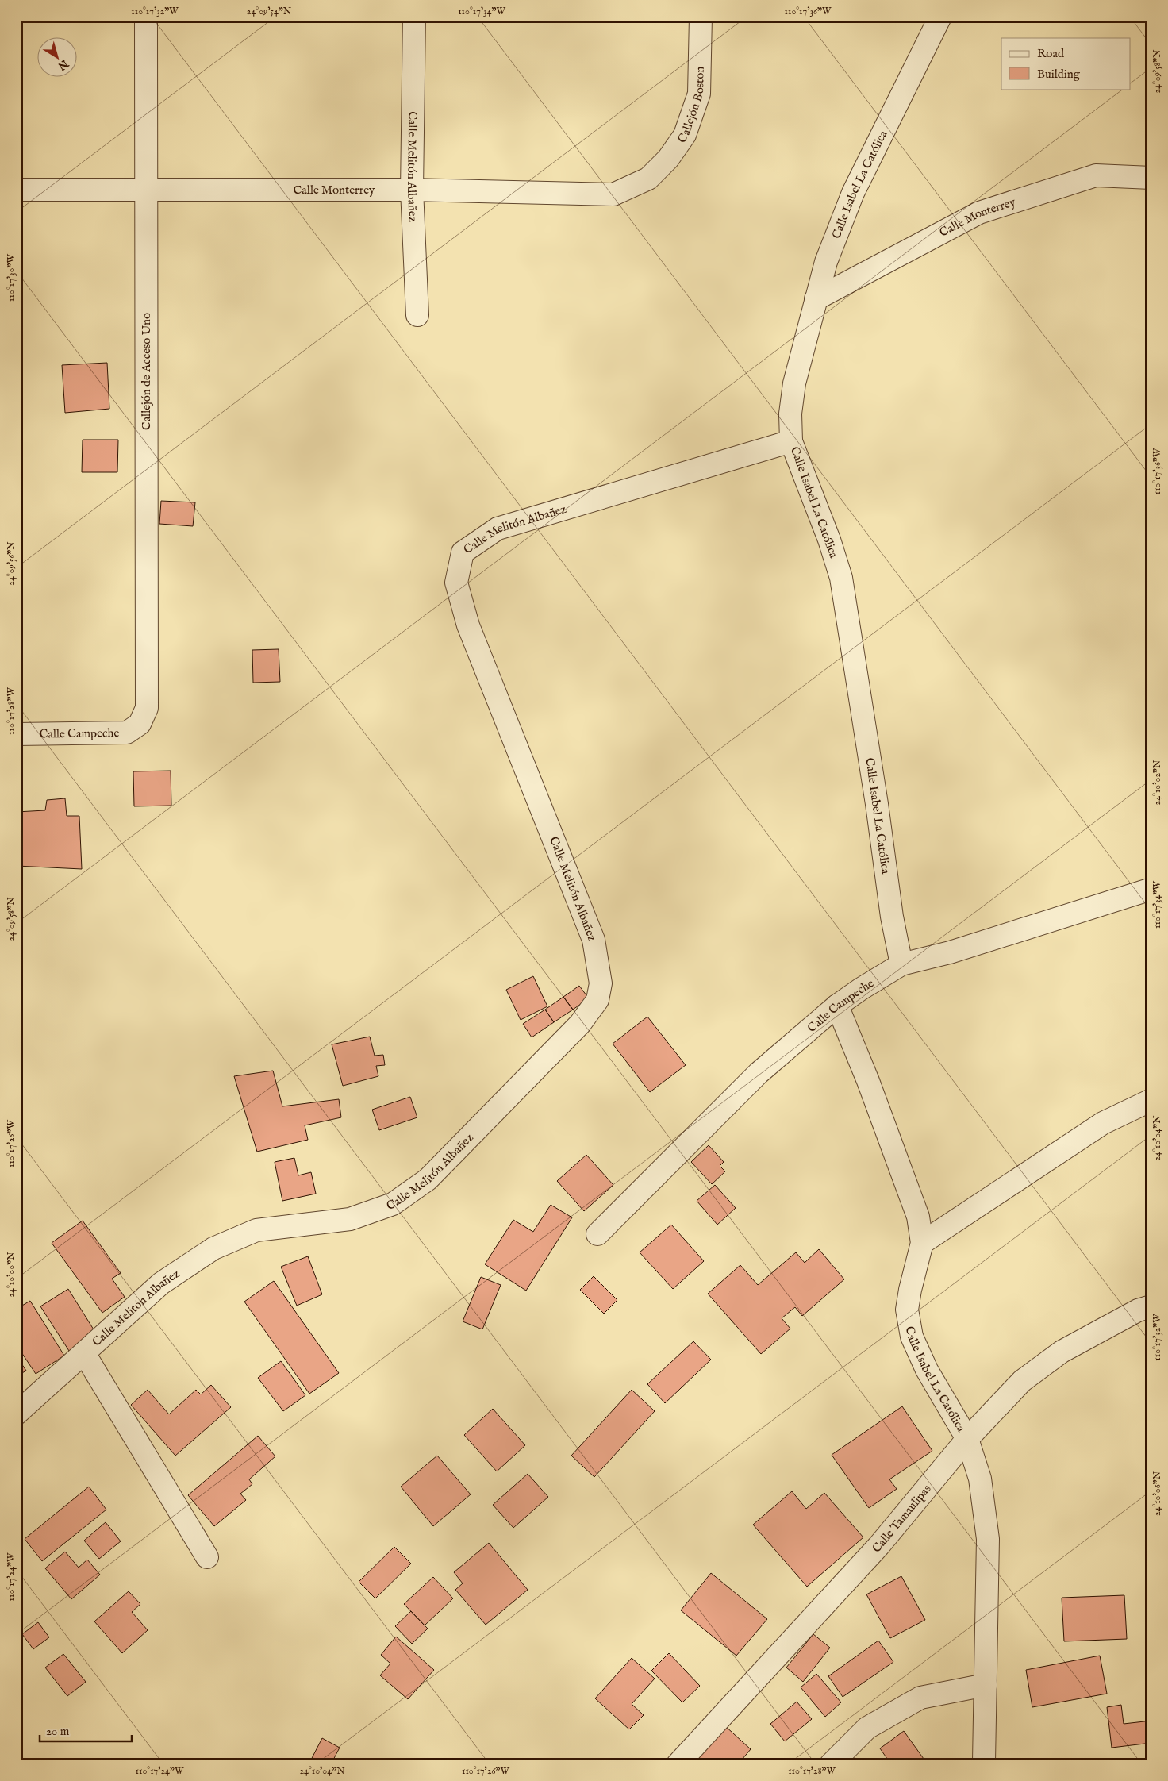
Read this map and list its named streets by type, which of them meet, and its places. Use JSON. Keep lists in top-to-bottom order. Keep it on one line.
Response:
{"streets":{"street":["Callejón Boston","Calle Melitón Albañez","Calle Isabel La Católica","Calle Monterrey","Callejón de Acceso Uno","Calle Campeche","Calle Tamaulipas"]},"crossings":[["Callejón Boston","Calle Monterrey"],["Calle Melitón Albañez","Calle Isabel La Católica"],["Calle Melitón Albañez","Calle Monterrey"],["Calle Isabel La Católica","Calle Monterrey"],["Calle Isabel La Católica","Calle Campeche"],["Calle Isabel La Católica","Calle Tamaulipas"],["Calle Monterrey","Callejón de Acceso Uno"],["Callejón de Acceso Uno","Calle Campeche"]],"legend":["Road","Building"],"scale_bar":"20 m","north":"bottom right","coordinates":["110°17'32\"W","24°09'54\"N","110°17'34\"W","110°17'36\"W","24°09'58\"N","110°17'30\"W","24°09'56\"N","110°17'28\"W","24°10'02\"N","24°10'04\"N","110°17'26\"W","24°10'00\"N","24°10'06\"N","110°17'24\"W"]}
